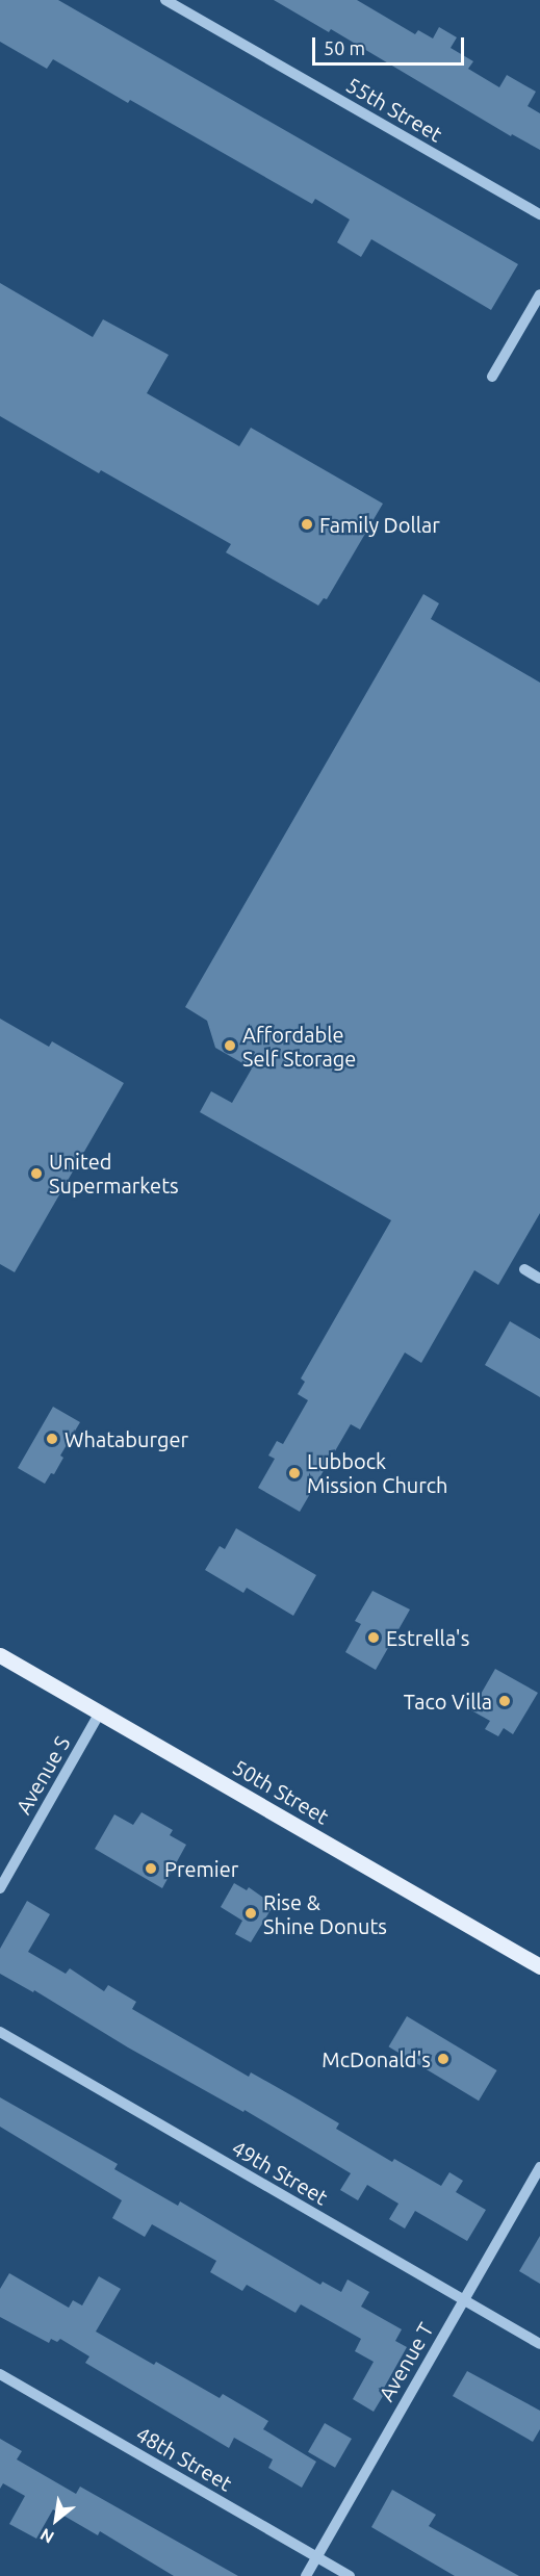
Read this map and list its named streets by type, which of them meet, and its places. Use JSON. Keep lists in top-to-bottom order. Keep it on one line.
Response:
{"streets":{"main road":["50th Street"],"street":["55th Street","Avenue S","49th Street","Avenue T","48th Street"]},"crossings":[["Avenue S","50th Street"],["49th Street","Avenue T"],["Avenue T","48th Street"]],"places":["Family Dollar","Affordable Self Storage","United Supermarkets","Whataburger","Lubbock Mission Church","Estrella's","Taco Villa","Premier","Rise & Shine Donuts","McDonald's"],"scale_bar":"50 m","north":"bottom left"}
